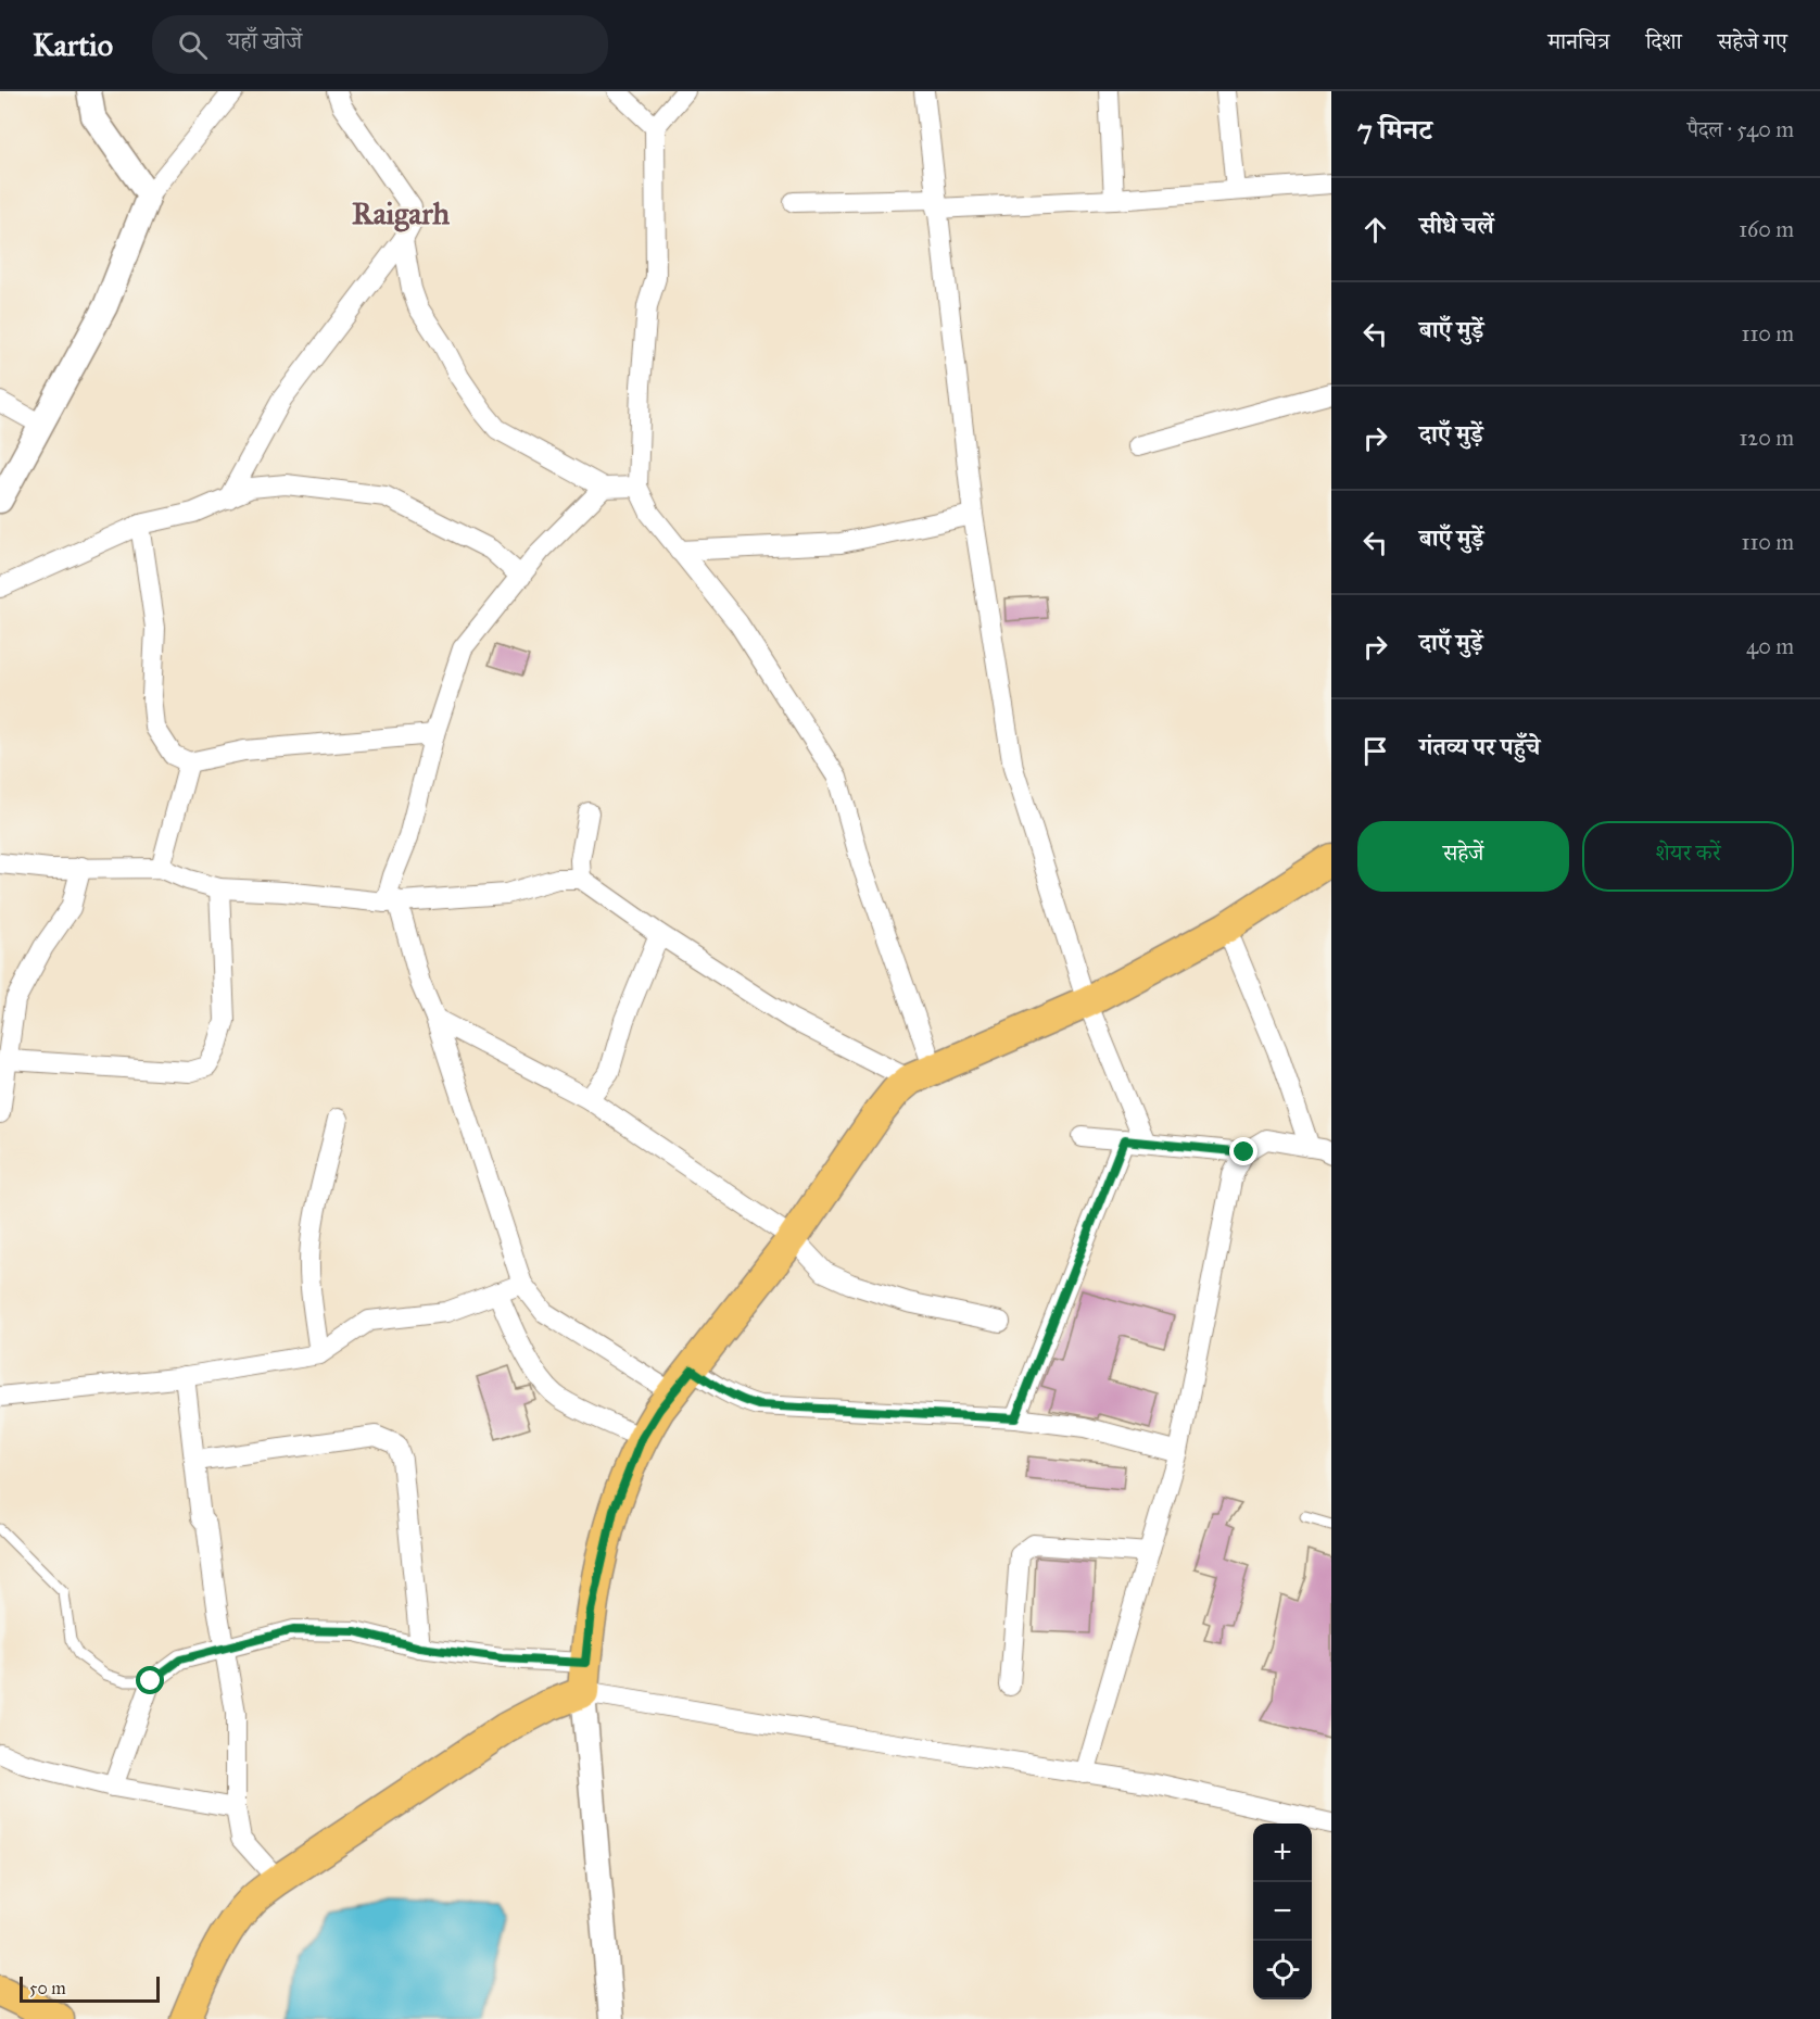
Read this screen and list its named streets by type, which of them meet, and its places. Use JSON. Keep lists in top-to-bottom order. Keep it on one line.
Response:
{"districts":["Raigarh"],"scale_bar":"50 m","page":{"header":"Kartio","search":"यहाँ खोजें","nav":["मानचित्र","दिशा","सहेजे गए"],"heading":["7 मिनट","पैदल · 540 m"],"list":[["सीधे चलें","160 m"],["बाएँ मुड़ें","110 m"],["दाएँ मुड़ें","120 m"],["बाएँ मुड़ें","110 m"],["दाएँ मुड़ें","40 m"],"गंतव्य पर पहुँचे"],"buttons":["सहेजें","शेयर करें"],"map_buttons":["+","−"],"scale":"50 m"}}
